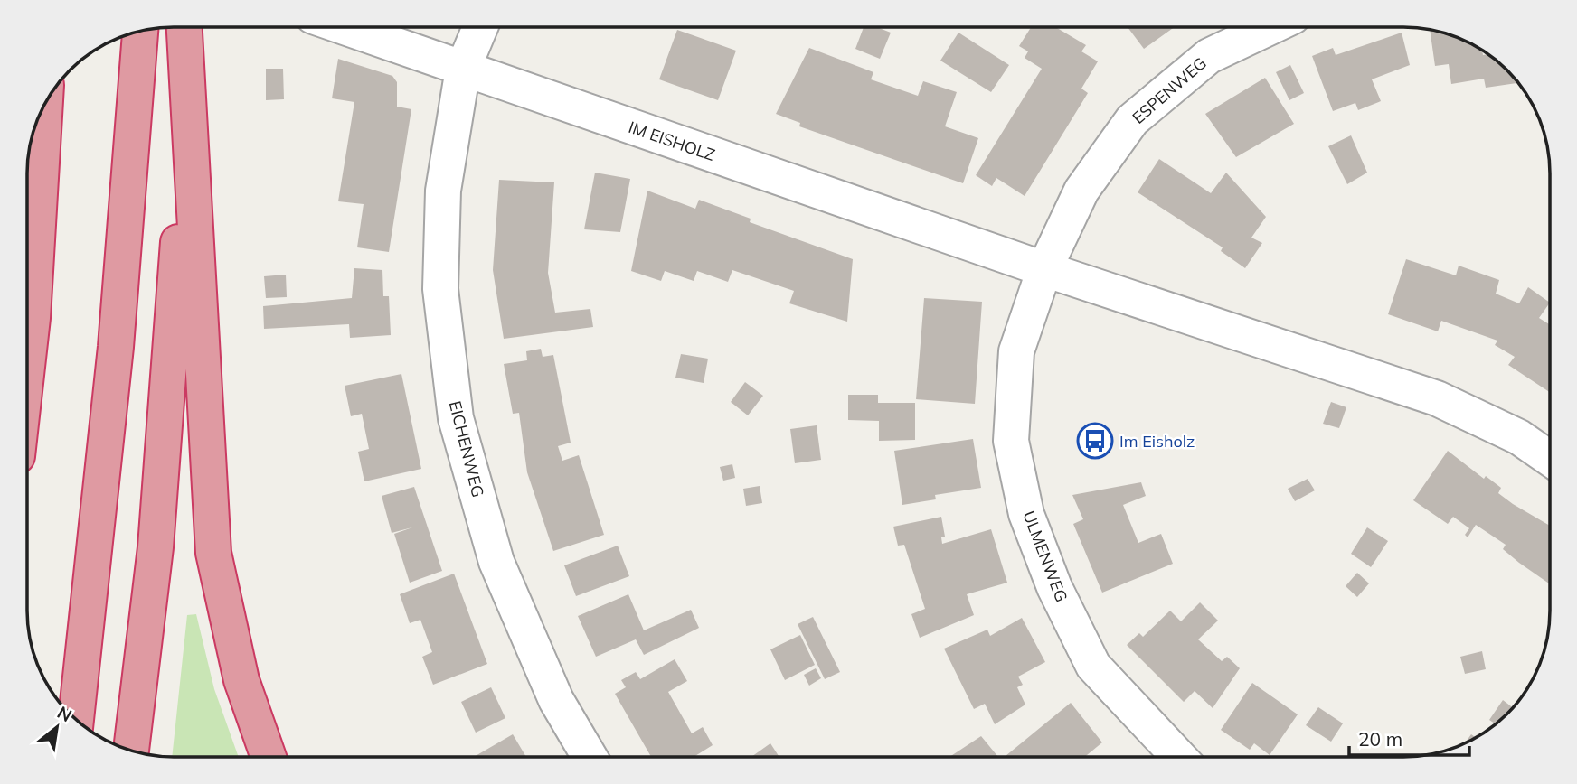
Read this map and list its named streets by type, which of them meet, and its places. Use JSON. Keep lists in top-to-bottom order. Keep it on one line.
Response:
{"streets":{"street":["ESPENWEG","IM EISHOLZ","EICHENWEG","ULMENWEG"]},"crossings":[["ESPENWEG","IM EISHOLZ"],["ESPENWEG","ULMENWEG"],["IM EISHOLZ","EICHENWEG"],["IM EISHOLZ","ULMENWEG"]],"places":{"bus stop":["Im Eisholz"]},"scale_bar":"20 m","north":"top right"}
